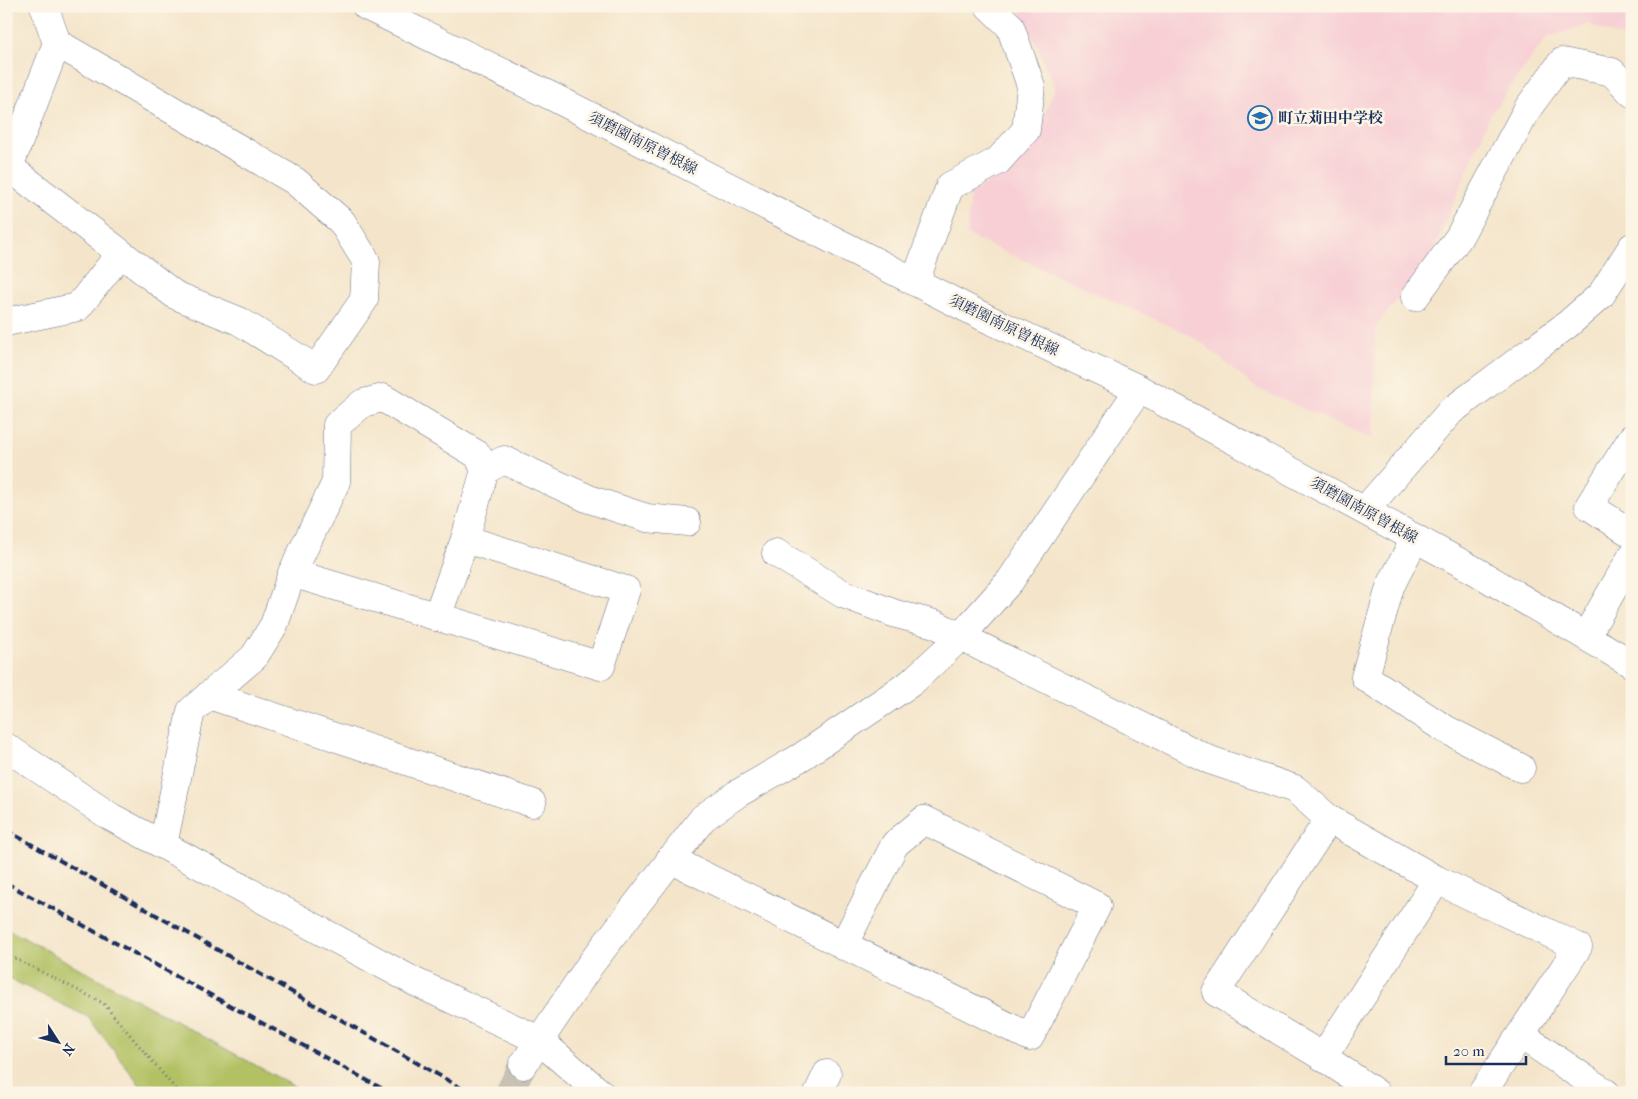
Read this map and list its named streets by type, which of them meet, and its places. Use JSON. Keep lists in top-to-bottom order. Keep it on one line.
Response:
{"streets":{"street":["須磨園南原曽根線"]},"places":{"school or university":["町立苅田中学校"]},"scale_bar":"20 m","north":"bottom right"}
